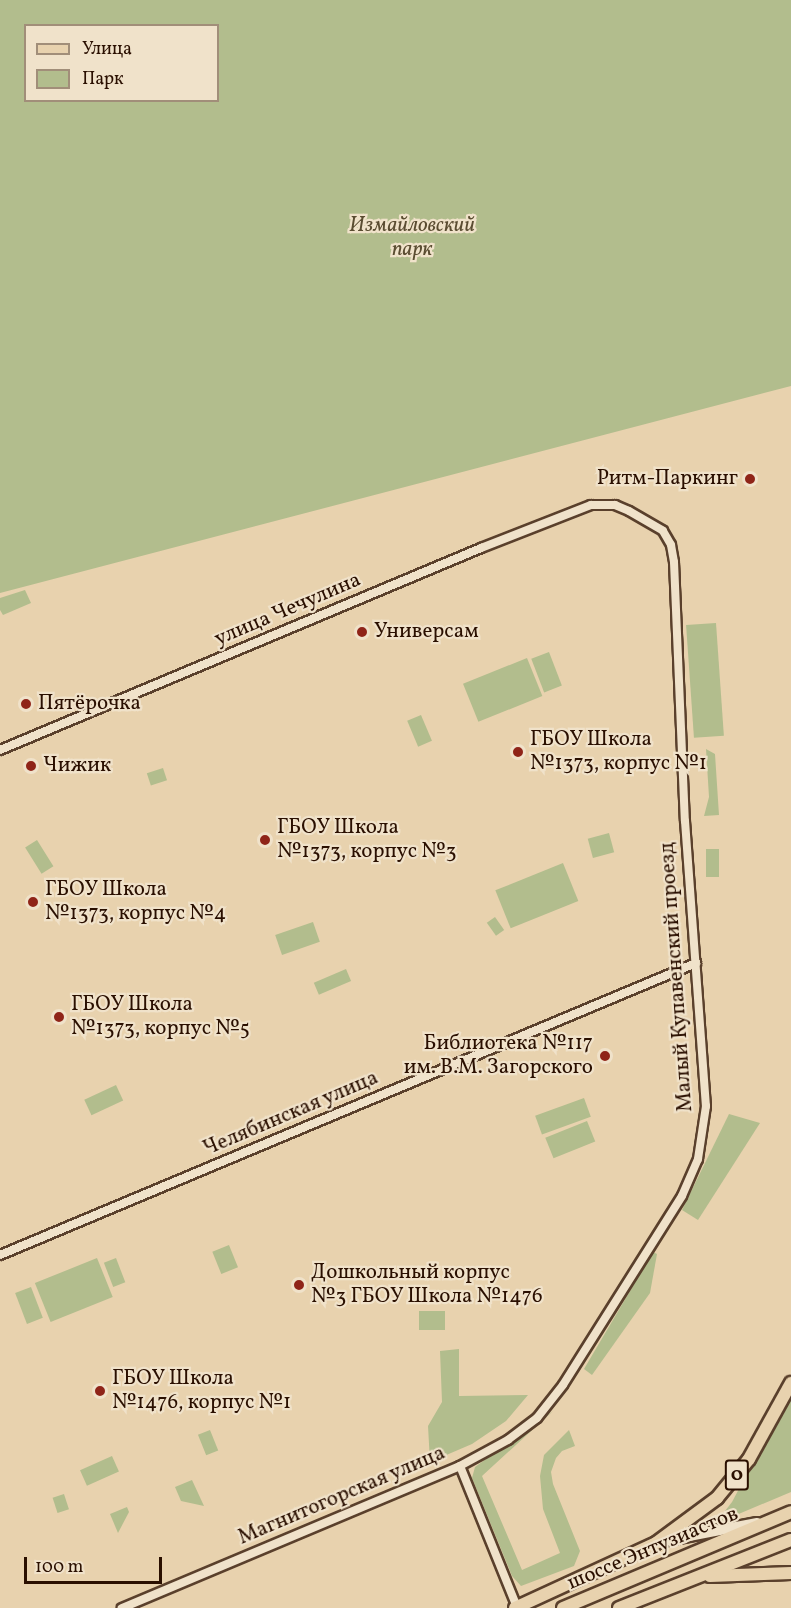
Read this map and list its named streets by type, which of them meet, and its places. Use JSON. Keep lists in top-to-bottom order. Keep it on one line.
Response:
{"streets":{"main road":["0","шоссе Энтузиастов"],"street":["улица Чечулина","Малый Купавенский проезд","Челябинская улица","Магнитогорская улица"]},"crossings":[["улица Чечулина","Малый Купавенский проезд"],["Малый Купавенский проезд","Челябинская улица"],["Малый Купавенский проезд","Магнитогорская улица"]],"parks":["Измайловский парк"],"places":["Ритм-Паркинг","Универсам","Пятёрочка","ГБОУ Школа №1373, корпус №1","Чижик","ГБОУ Школа №1373, корпус №3","ГБОУ Школа №1373, корпус №4","ГБОУ Школа №1373, корпус №5","Библиотека №117 им. В.М. Загорского","Дошкольный корпус №3 ГБОУ Школа №1476","ГБОУ Школа №1476, корпус №1"],"legend":["Улица","Парк"],"scale_bar":"100 m"}
